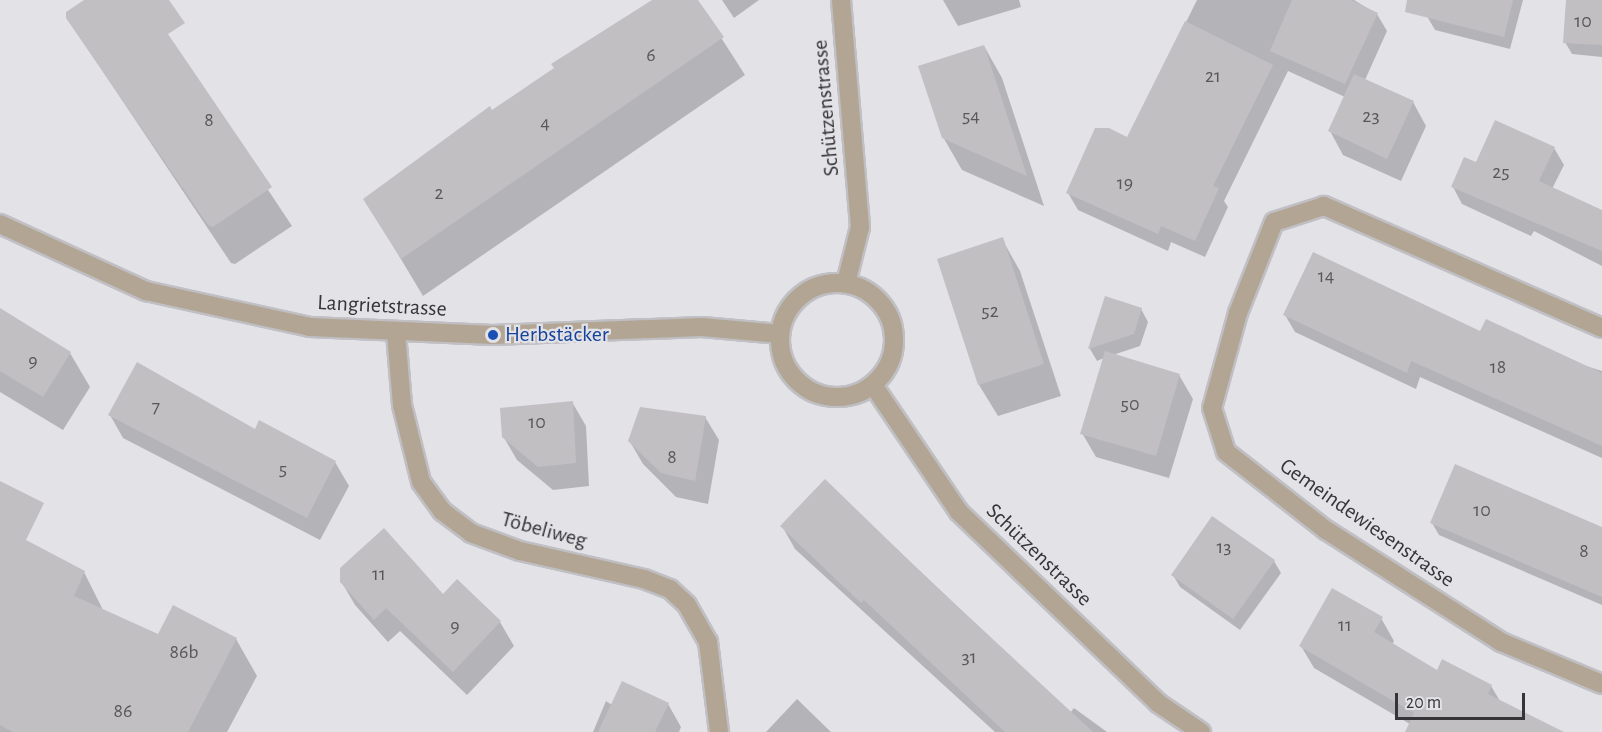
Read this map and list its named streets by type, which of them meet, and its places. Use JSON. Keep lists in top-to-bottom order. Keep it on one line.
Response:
{"streets":{"street":["Schützenstrasse","Langrietstrasse","Gemeindewiesenstrasse","Töbeliweg"]},"crossings":[["Schützenstrasse","Langrietstrasse"],["Langrietstrasse","Töbeliweg"]],"places":["Herbstäcker"],"house_numbers":["10","6","21","54","23","8","4","25","19","2","14","52","9","18","50","7","10","8","5","10","13","8","11","11","9","86b","31","86"],"scale_bar":"20 m"}
